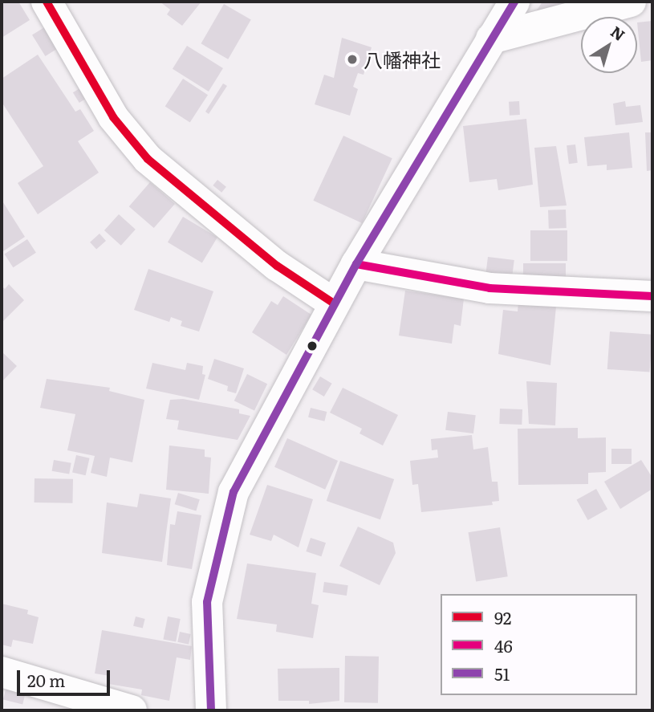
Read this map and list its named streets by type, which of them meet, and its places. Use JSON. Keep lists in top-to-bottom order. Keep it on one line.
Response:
{"places":["八幡神社"],"lines":["transit line 92","transit line 51","transit line 46"],"legend":["92","46","51"],"scale_bar":"20 m","north":"top right"}
